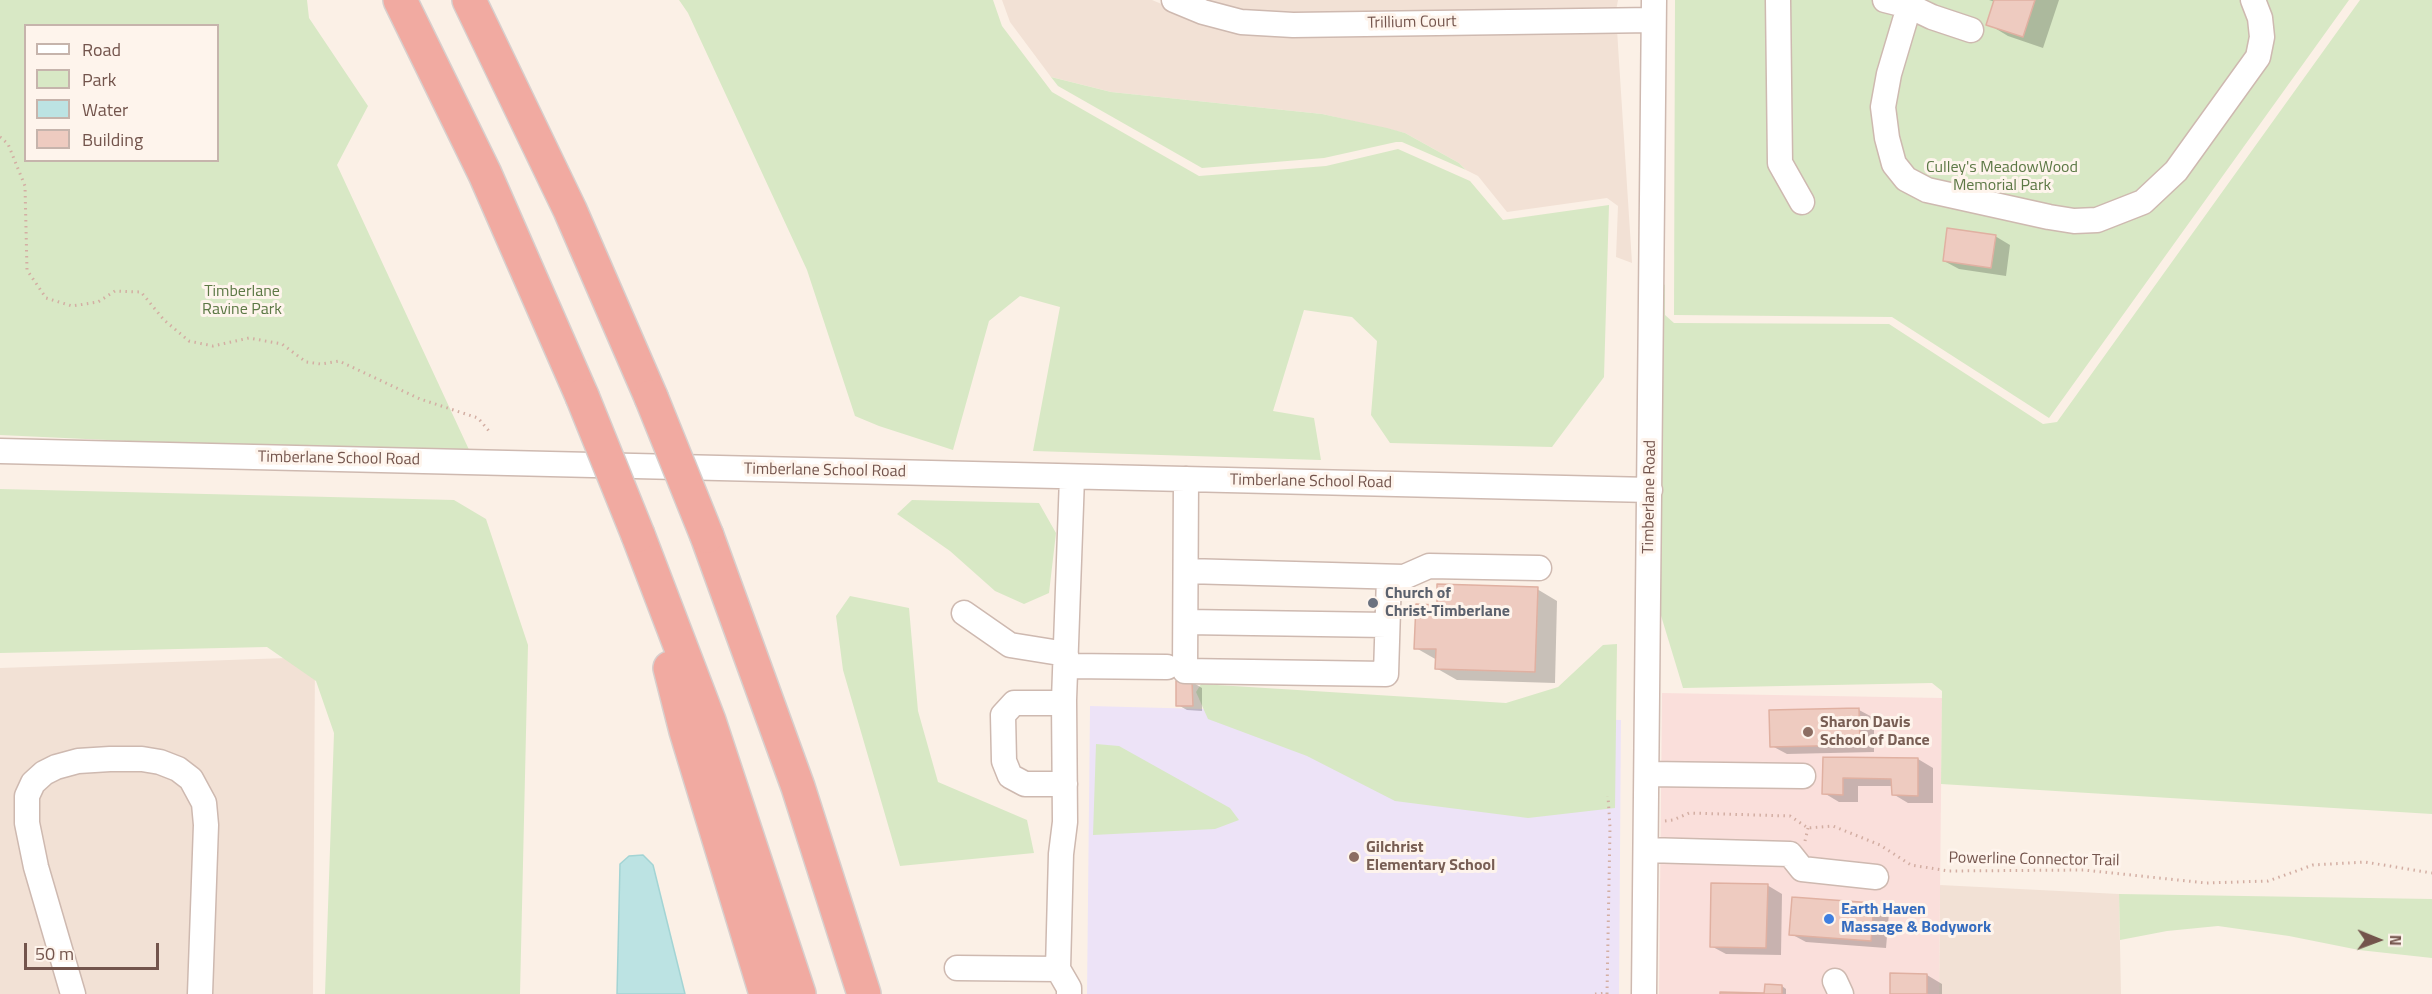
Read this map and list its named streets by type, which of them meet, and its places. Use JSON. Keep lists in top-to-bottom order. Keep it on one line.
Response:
{"streets":{"street":["Trillium Court","Timberlane School Road","Timberlane Road"],"path":["Powerline Connector Trail"]},"crossings":[["Trillium Court","Timberlane Road"],["Timberlane School Road","Timberlane Road"],["Timberlane Road","Powerline Connector Trail"]],"parks":["Culley's MeadowWood Memorial Park","Timberlane Ravine Park"],"places":["Church of Christ-Timberlane","Sharon Davis School of Dance","Gilchrist Elementary School","Earth Haven Massage & Bodywork"],"legend":["Road","Park","Water","Building"],"scale_bar":"50 m","north":"right"}
